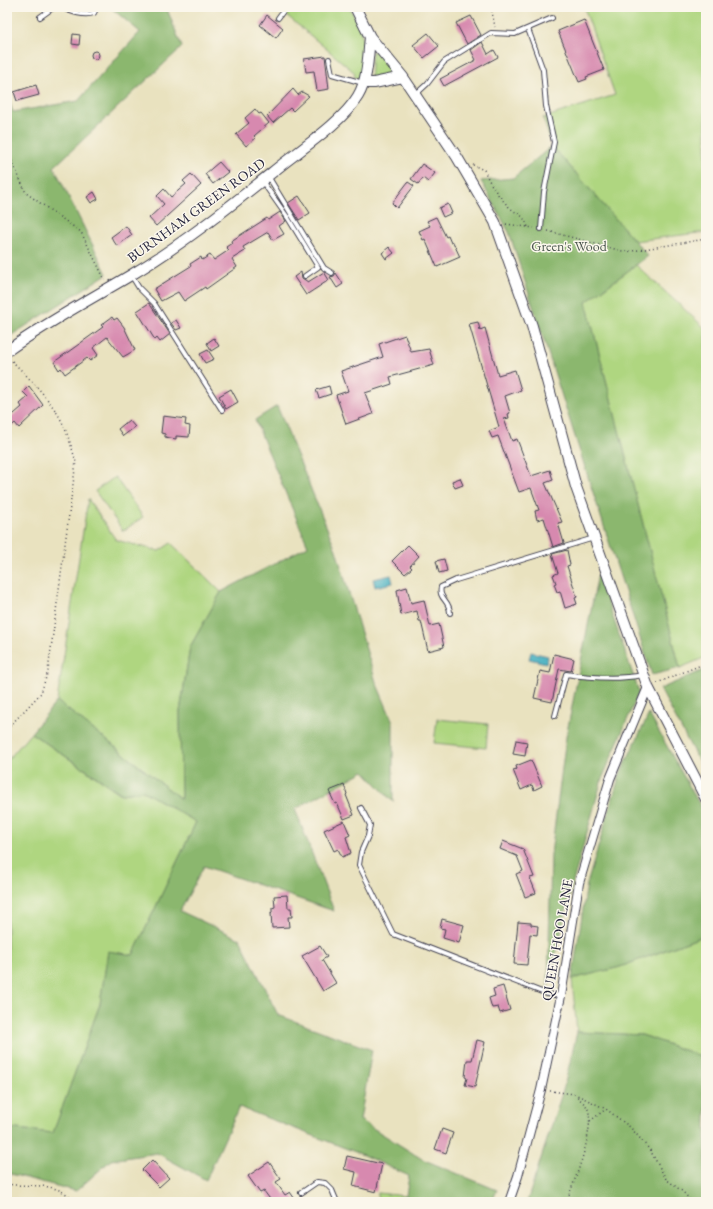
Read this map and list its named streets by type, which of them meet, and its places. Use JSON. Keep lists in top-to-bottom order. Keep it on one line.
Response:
{"streets":{"street":["BURNHAM GREEN ROAD","QUEEN HOO LANE"]},"parks":["Green's Wood"]}
